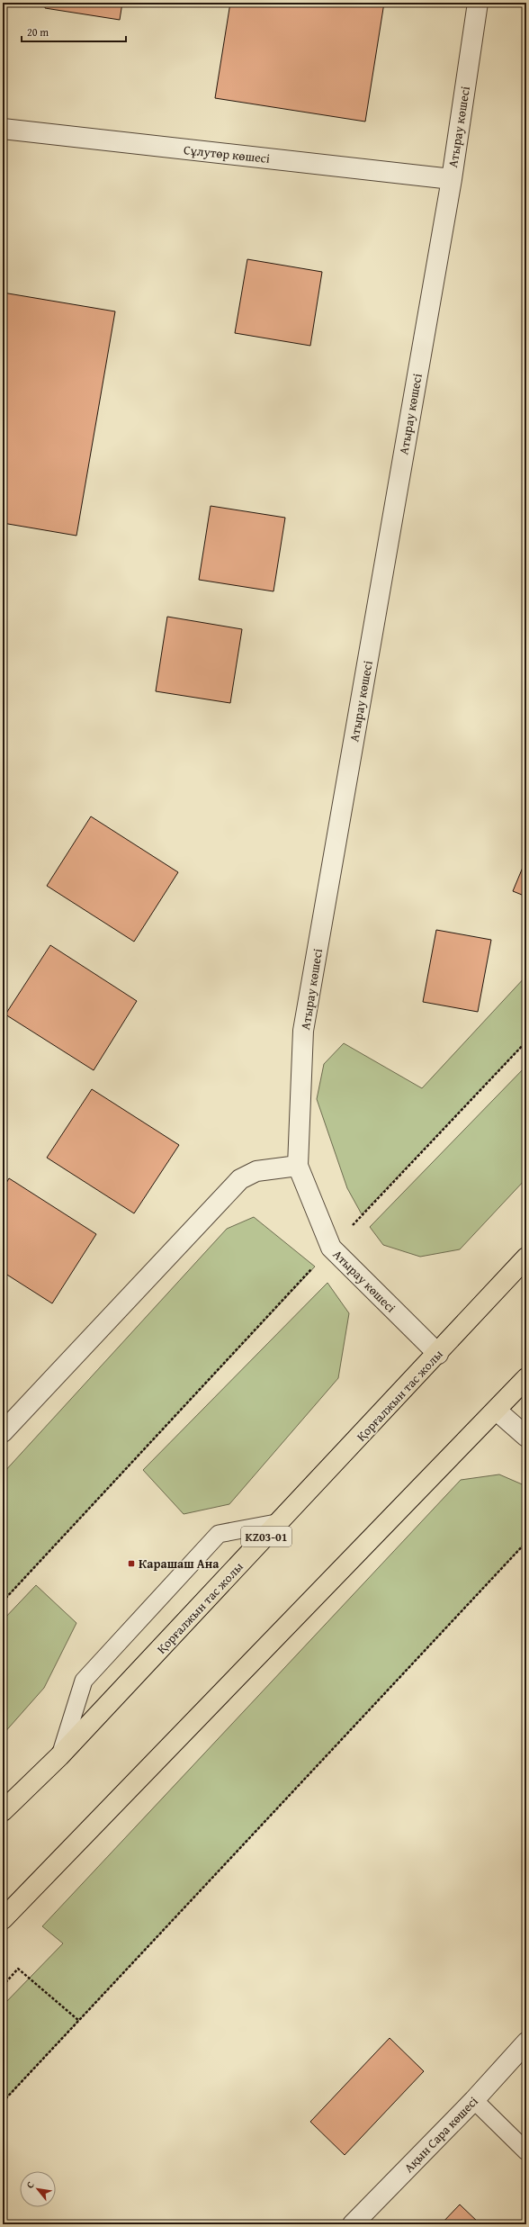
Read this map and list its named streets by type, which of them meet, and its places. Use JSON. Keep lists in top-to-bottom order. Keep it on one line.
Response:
{"streets":{"main road":["Қорғалжын тас жолы","KZ03-01"],"street":["Атырау көшесі","Сұлутөр көшесі","Ақын Сара көшесі"]},"crossings":[["Атырау көшесі","Сұлутөр көшесі"],["Атырау көшесі","Қорғалжын тас жолы"]],"places":{"transit":["Карашаш Ана"]},"scale_bar":"20 m","north":"top left"}
